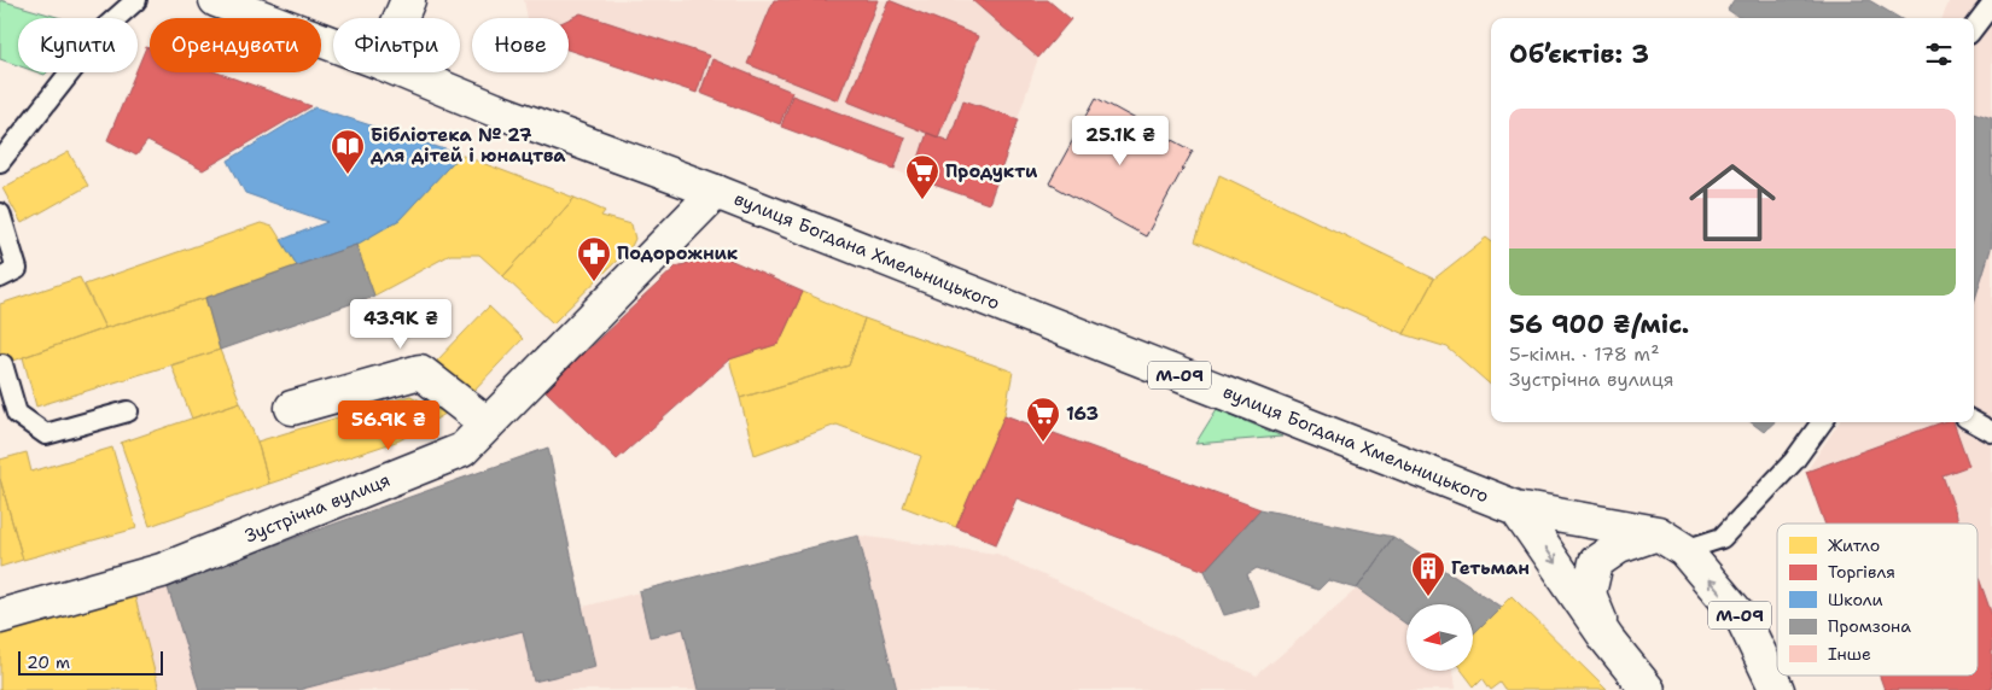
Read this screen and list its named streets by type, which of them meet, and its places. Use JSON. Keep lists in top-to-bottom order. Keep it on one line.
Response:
{"streets":{"main road":["вулиця Богдана Хмельницького","М-09","Зустрічна вулиця"]},"crossings":[["вулиця Богдана Хмельницького","Зустрічна вулиця"]],"places":{"library":["Бібліотека № 27 для дітей і юнацтва"],"supermarket":["Продукти","163"],"pharmacy":["Подорожник"],"building":["Гетьман"]},"legend":["Житло","Торгівля","Школи","Промзона","Інше"],"scale_bar":"20 m","north":"left","page":{"chip":["Купити","Орендувати","Фільтри","Нове"],"heading":"Об’єктів: 3","list":[{"name":"56 900 ₴/міс.","note":"5-кімн. · 178 m² · Зустрічна вулиця"}],"price":["25.1K ₴","43.9K ₴","56.9K ₴"],"scale":"20 m"}}
